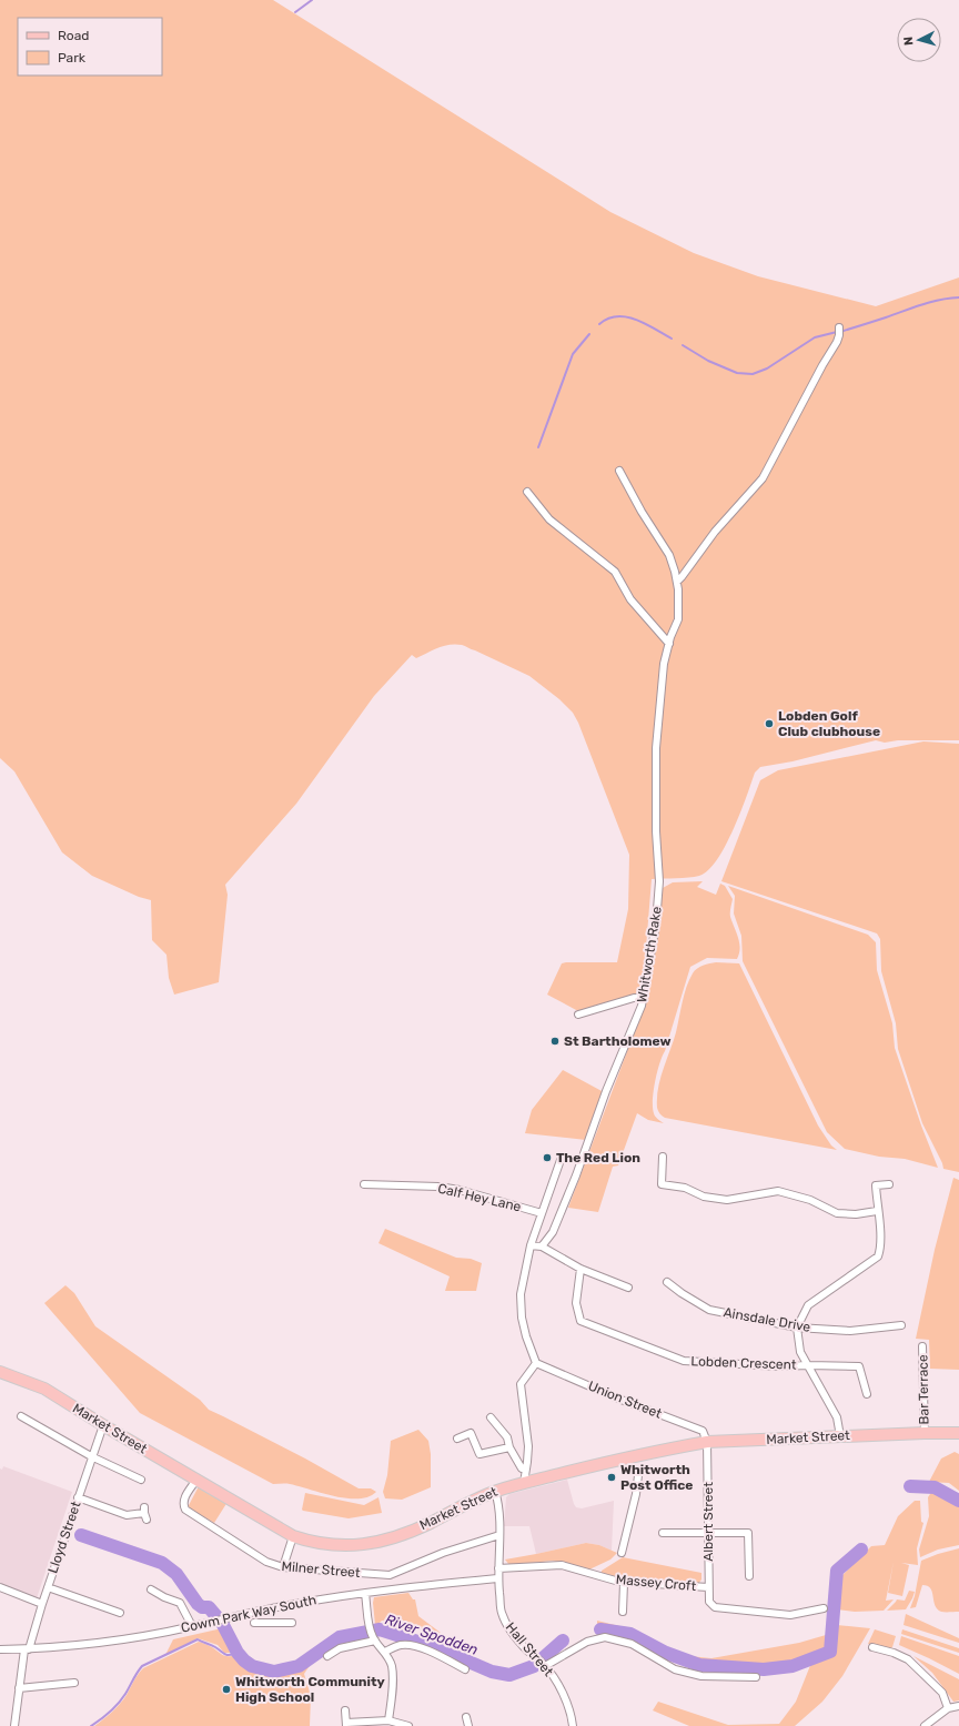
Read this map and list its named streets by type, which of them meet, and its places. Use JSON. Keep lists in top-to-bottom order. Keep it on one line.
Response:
{"streets":{"main road":["Market Street"],"street":["Whitworth Rake","Calf Hey Lane","Ainsdale Drive","Lobden Crescent","Bar Terrace","Union Street","Albert Street","Lloyd Street","Milner Street","Massey Croft","Cowm Park Way South","Hall Street"]},"crossings":[["Bar Terrace","Market Street"],["Union Street","Market Street"],["Union Street","Albert Street"],["Market Street","Albert Street"],["Market Street","Lloyd Street"],["Market Street","Milner Street"],["Market Street","Hall Street"],["Albert Street","Massey Croft"],["Lloyd Street","Cowm Park Way South"],["Milner Street","Hall Street"],["Massey Croft","Hall Street"],["Cowm Park Way South","Hall Street"]],"water":["River Spodden"],"places":["Lobden Golf Club clubhouse","St Bartholomew","The Red Lion","Whitworth Post Office","Whitworth Community High School"],"legend":["Road","Park"],"north":"left"}
